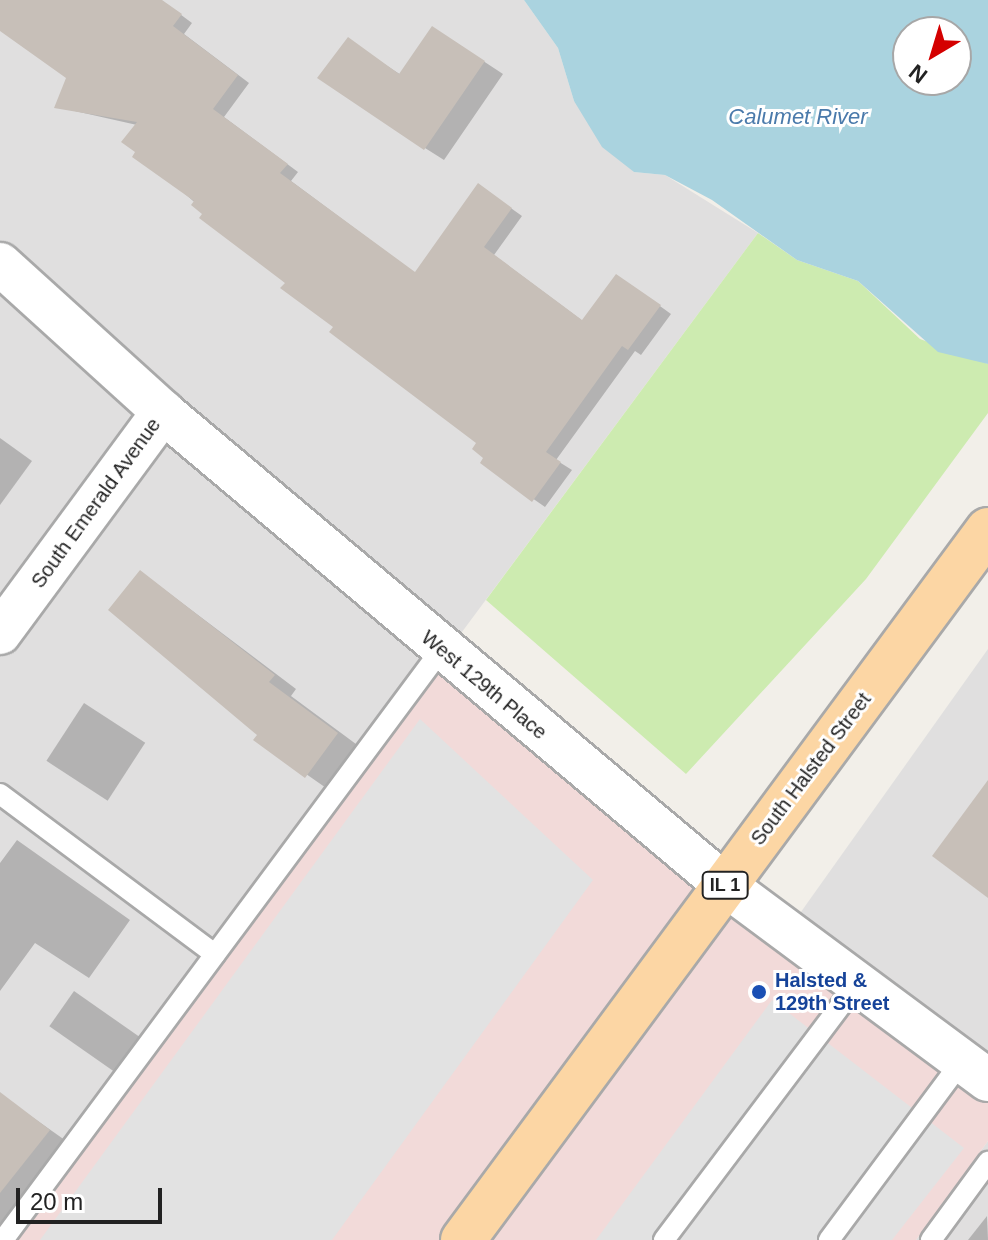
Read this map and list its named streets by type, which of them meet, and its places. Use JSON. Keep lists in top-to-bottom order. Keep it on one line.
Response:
{"streets":{"main road":["South Halsted Street","IL 1"],"street":["South Emerald Avenue","West 129th Place"]},"crossings":[["South Emerald Avenue","West 129th Place"],["West 129th Place","South Halsted Street"]],"water":["Calumet River"],"places":["Halsted & 129th Street"],"scale_bar":"20 m","north":"bottom left"}
